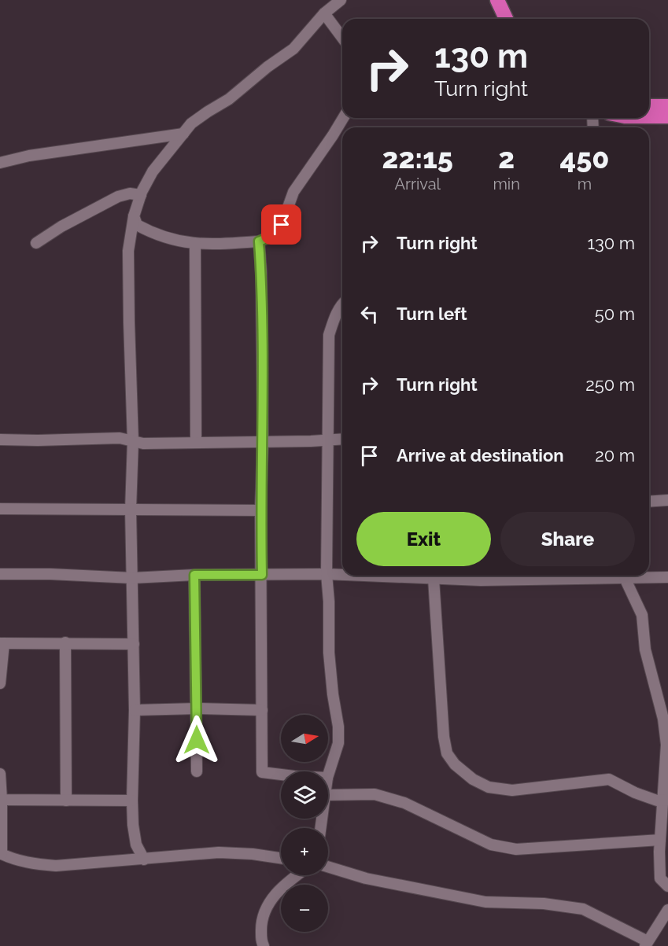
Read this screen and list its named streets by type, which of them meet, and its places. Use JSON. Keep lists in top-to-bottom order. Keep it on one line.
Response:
{"north":"right","page":{"turn":["130 m","Turn right"],"eta":["22:15","Arrival","2","min","450","m"],"list":[{"name":"Turn right","value":"130 m"},{"name":"Turn left","value":"50 m"},{"name":"Turn right","value":"250 m"},{"name":"Arrive at destination","value":"20 m"}],"buttons":["Exit","Share"],"map_buttons":["+","−"]}}
